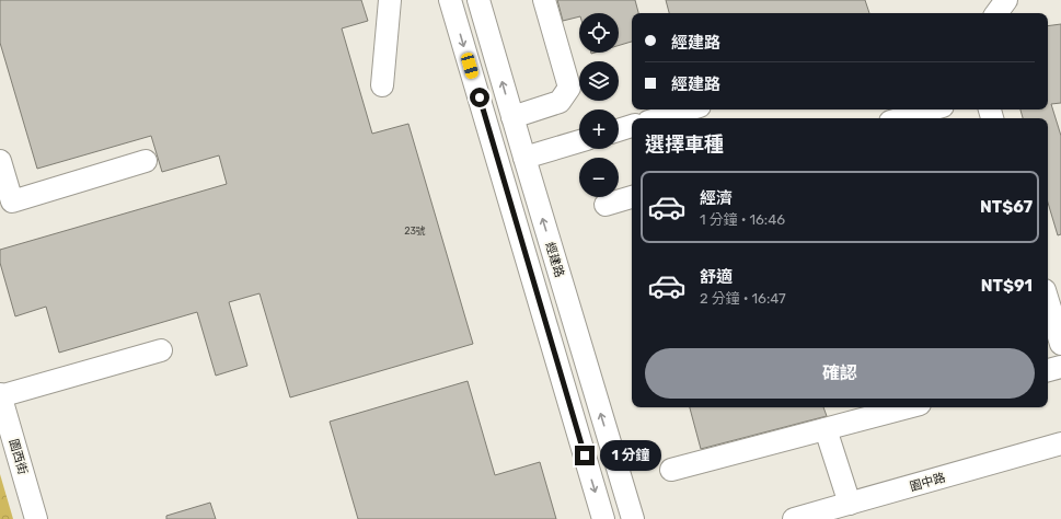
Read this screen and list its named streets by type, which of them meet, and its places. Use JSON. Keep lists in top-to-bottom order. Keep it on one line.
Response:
{"streets":{"street":["經建路","園西街","園中路"]},"house_numbers":["23號"],"page":{"map_buttons":["+","−"],"banner":["經建路","經建路"],"heading":"選擇車種","list":[{"name":"經濟","note":"1 分鐘 · 16:46","value":"NT$67"},{"name":"舒適","note":"2 分鐘 · 16:47","value":"NT$91"}],"buttons":"確認","bubble":"1 分鐘"}}
